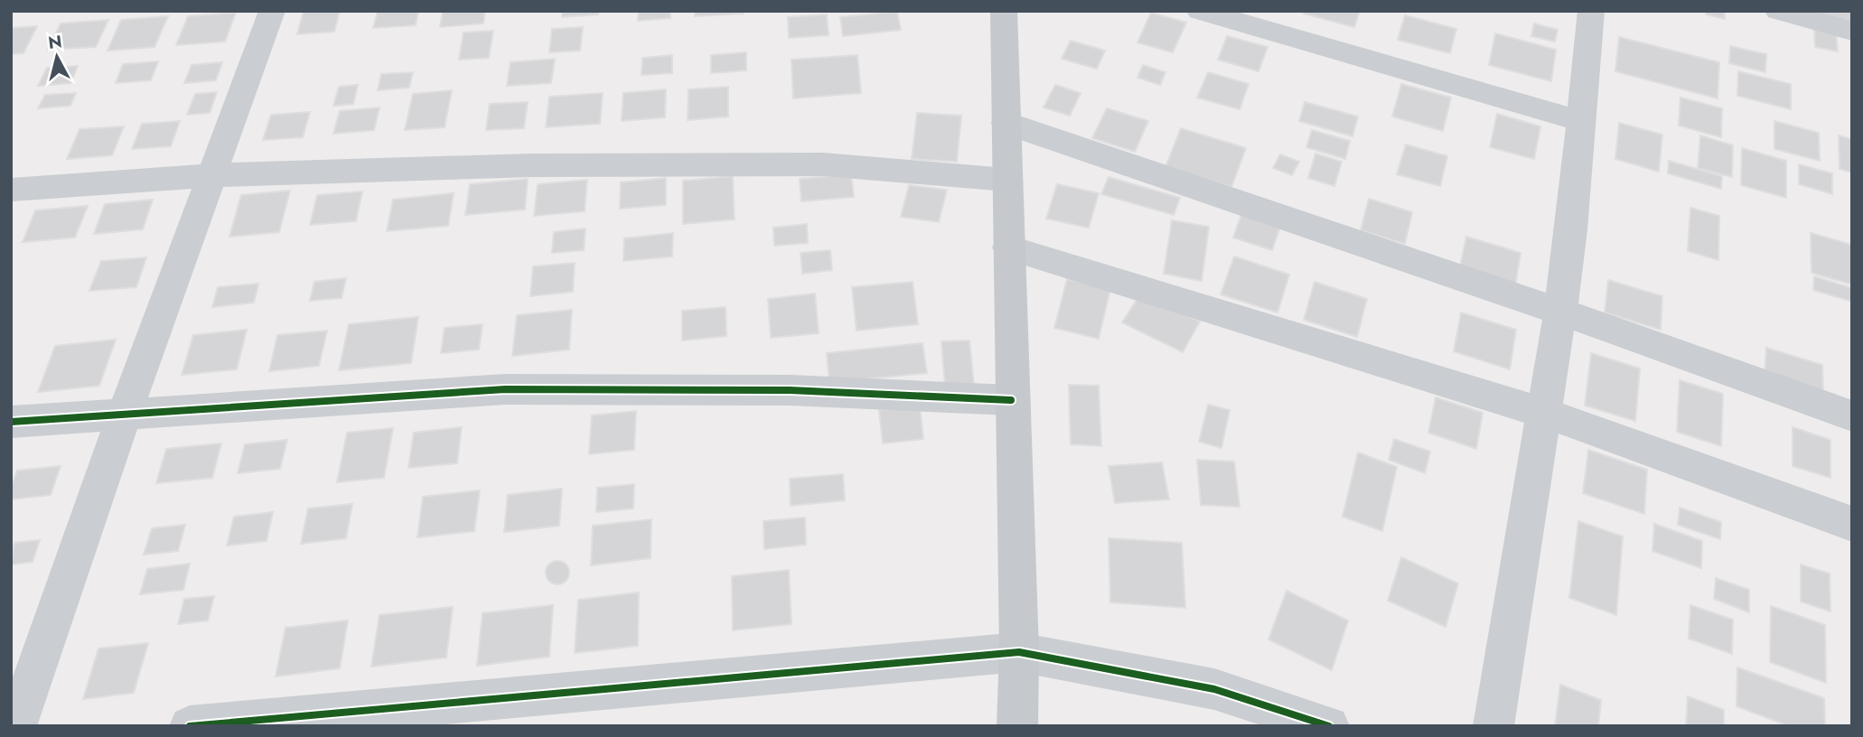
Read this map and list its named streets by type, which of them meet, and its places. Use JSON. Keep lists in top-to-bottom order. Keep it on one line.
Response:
{"north":"top"}
